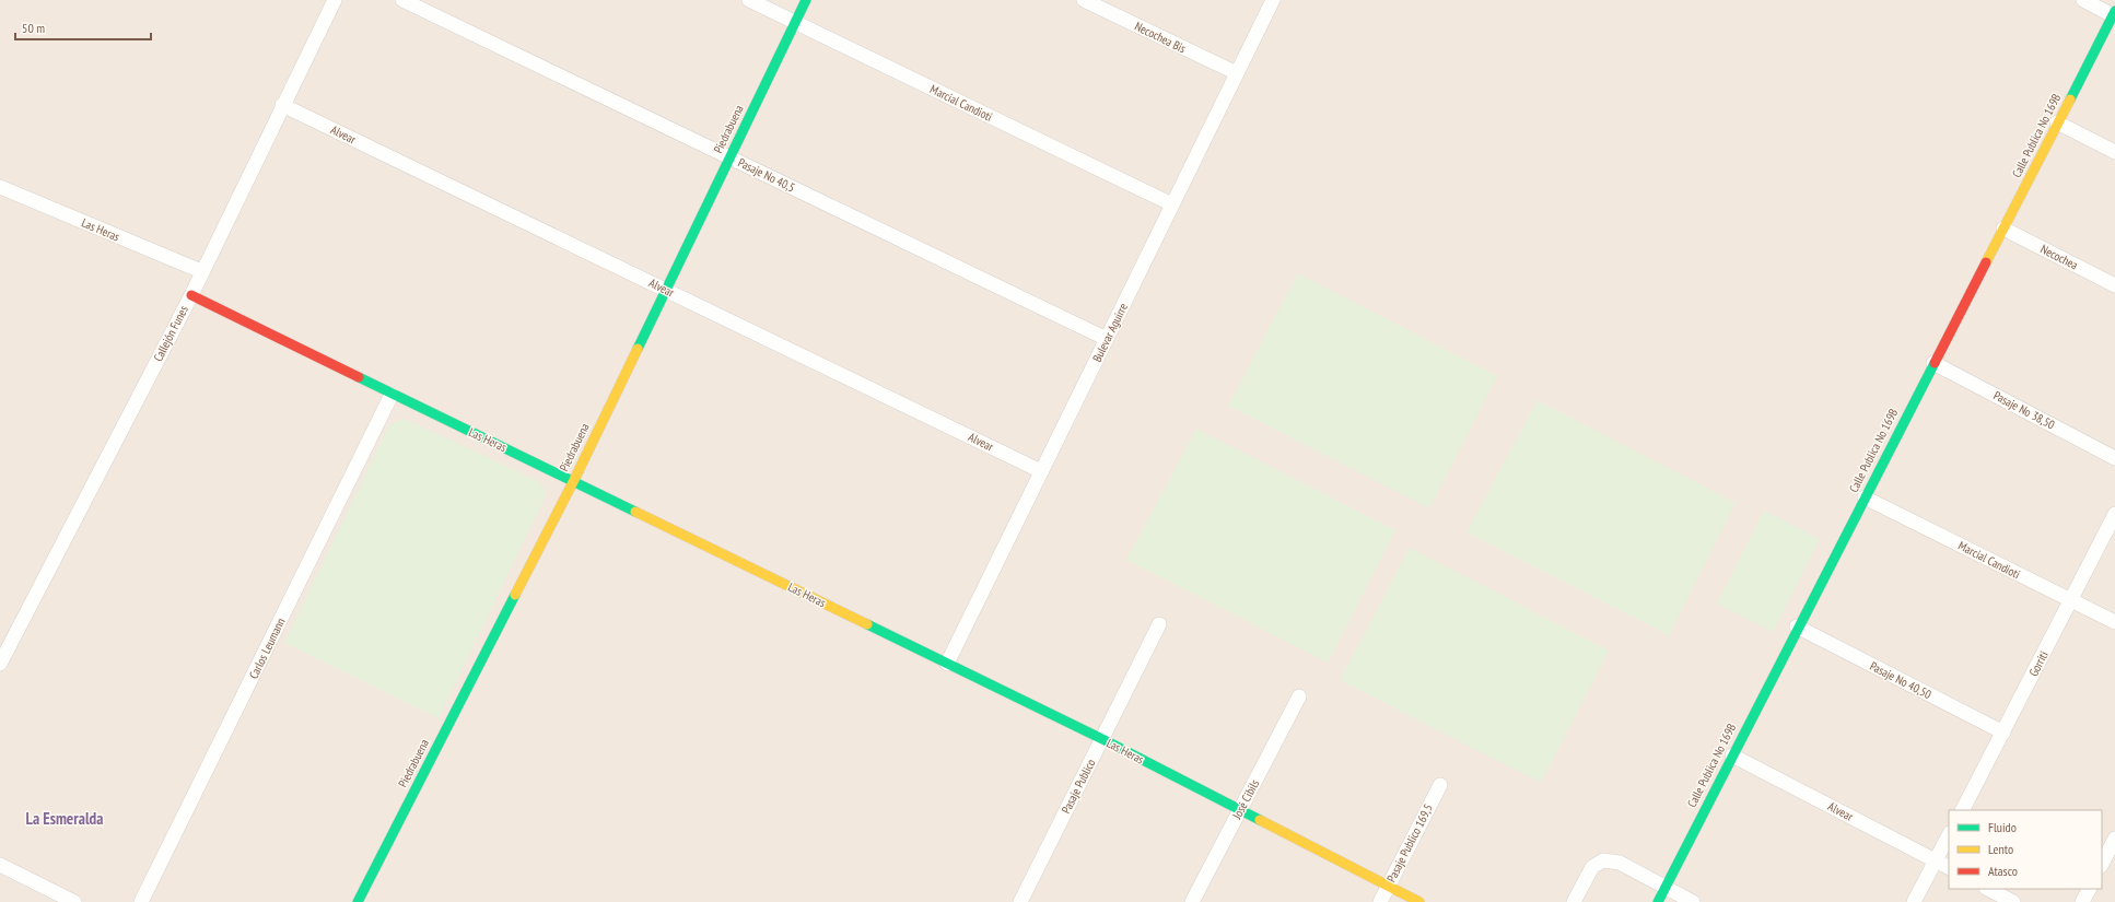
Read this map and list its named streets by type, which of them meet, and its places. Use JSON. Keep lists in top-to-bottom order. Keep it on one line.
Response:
{"streets":{"street":["Necochea Bis","Marcial Candioti","Piedrabuena","Alvear","Calle Publica No 169B","Pasaje No 40,5","Las Heras","Necochea","Bulevar Aguirre","Callejón Funes","Pasaje No 38,50","Carlos Leumann","Gorriti","Pasaje No 40,50","Pasaje Publico","José Cibils","Pasaje Publico 169,5"]},"crossings":[["Necochea Bis","Bulevar Aguirre"],["Marcial Candioti","Piedrabuena"],["Marcial Candioti","Calle Publica No 169B"],["Marcial Candioti","Bulevar Aguirre"],["Marcial Candioti","Gorriti"],["Piedrabuena","Alvear"],["Piedrabuena","Pasaje No 40,5"],["Piedrabuena","Las Heras"],["Alvear","Calle Publica No 169B"],["Alvear","Bulevar Aguirre"],["Alvear","Callejón Funes"],["Calle Publica No 169B","Necochea"],["Calle Publica No 169B","Pasaje No 38,50"],["Calle Publica No 169B","Pasaje No 40,50"],["Pasaje No 40,5","Bulevar Aguirre"],["Las Heras","Bulevar Aguirre"],["Las Heras","Callejón Funes"],["Las Heras","Carlos Leumann"],["Las Heras","Pasaje Publico"],["Las Heras","José Cibils"],["Las Heras","Pasaje Publico 169,5"],["Gorriti","Pasaje No 40,50"]],"districts":["La Esmeralda"],"legend":["Fluido","Lento","Atasco"],"scale_bar":"50 m"}
